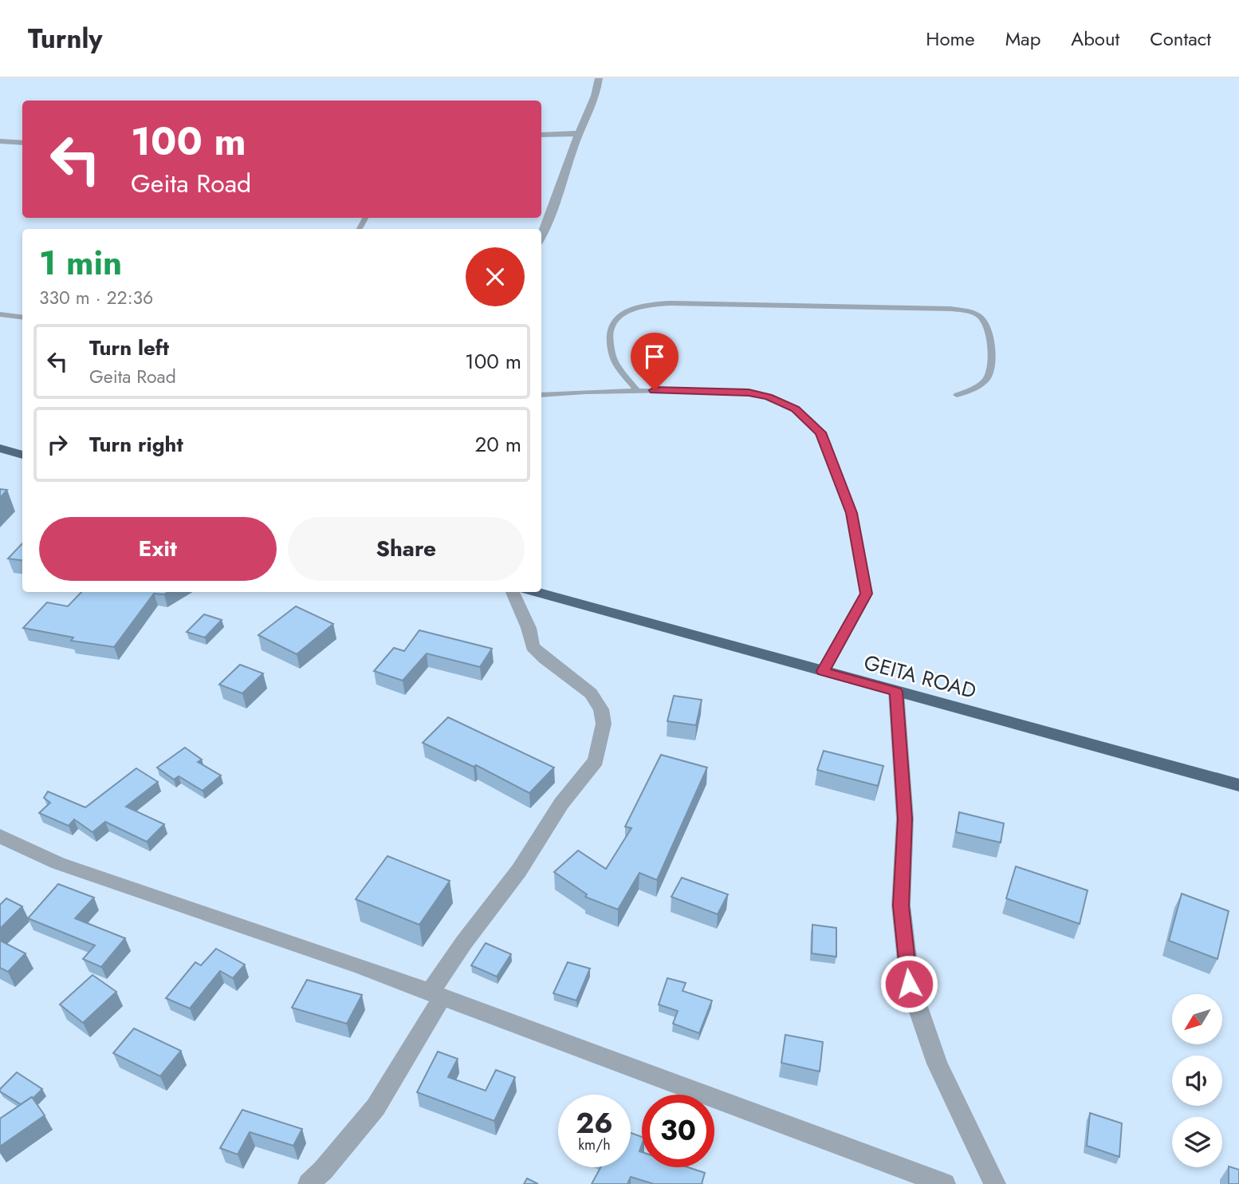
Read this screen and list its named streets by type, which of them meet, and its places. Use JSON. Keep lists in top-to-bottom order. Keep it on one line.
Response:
{"streets":{"highway":["GEITA ROAD"]},"north":"bottom left","page":{"header":"Turnly","nav":["Home","Map","About","Contact"],"turn":["100 m","Geita Road"],"heading":["1 min","330 m · 22:36"],"list":[{"name":"Turn left","note":"Geita Road","value":"100 m"},{"name":"Turn right","value":"20 m"}],"buttons":["Exit","Share"],"speed":"26 km/h","limit":"30"}}
